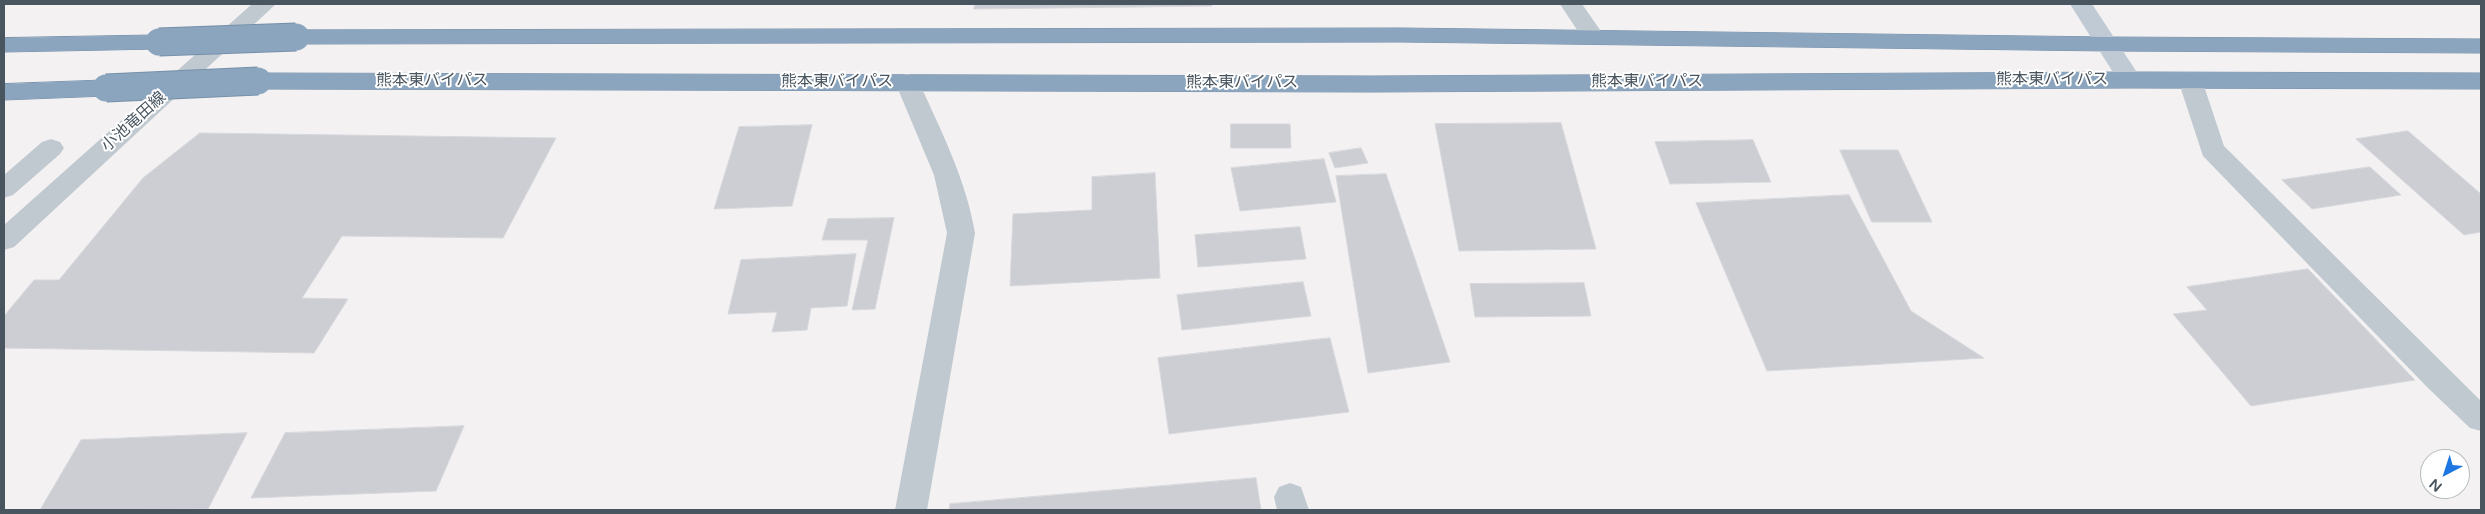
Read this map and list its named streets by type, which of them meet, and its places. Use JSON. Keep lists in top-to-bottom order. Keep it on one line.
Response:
{"streets":{"highway":["熊本東バイパス"],"street":["小池竜田線"]},"north":"bottom left"}
